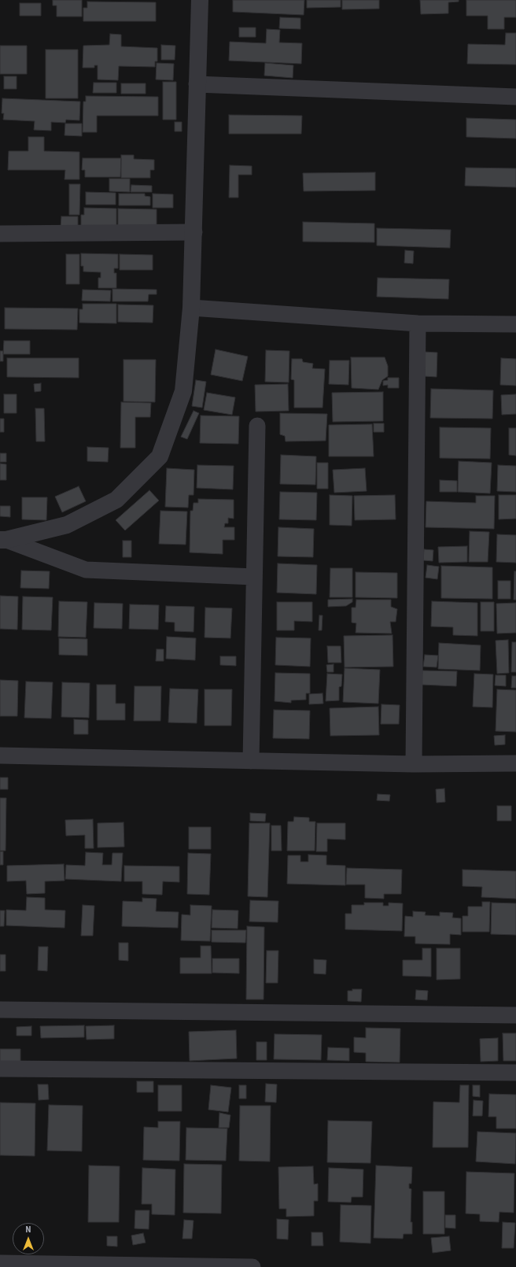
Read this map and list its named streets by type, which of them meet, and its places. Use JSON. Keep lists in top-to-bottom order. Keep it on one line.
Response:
{"north":"top"}
